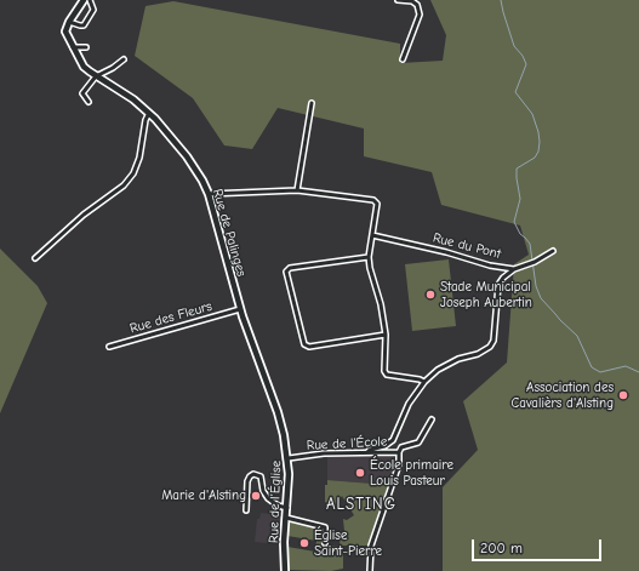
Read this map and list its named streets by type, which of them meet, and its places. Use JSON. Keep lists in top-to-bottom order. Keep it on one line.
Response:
{"streets":{"main road":["Rue de Palinges","Rue de l'Église"],"street":["Rue du Pont","Rue des Fleurs","Rue de l'École"]},"crossings":[["Rue de Palinges","Rue des Fleurs"],["Rue de Palinges","Rue de l'Église"],["Rue de l'École","Rue de l'Église"]],"districts":["ALSTING"],"places":["Stade Municipal Joseph Aubertin","Association des Cavalièrs d'Alsting","École primaire Louis Pasteur","Marie d'Alsting","Église Saint-Pierre"],"scale_bar":"200 m"}
